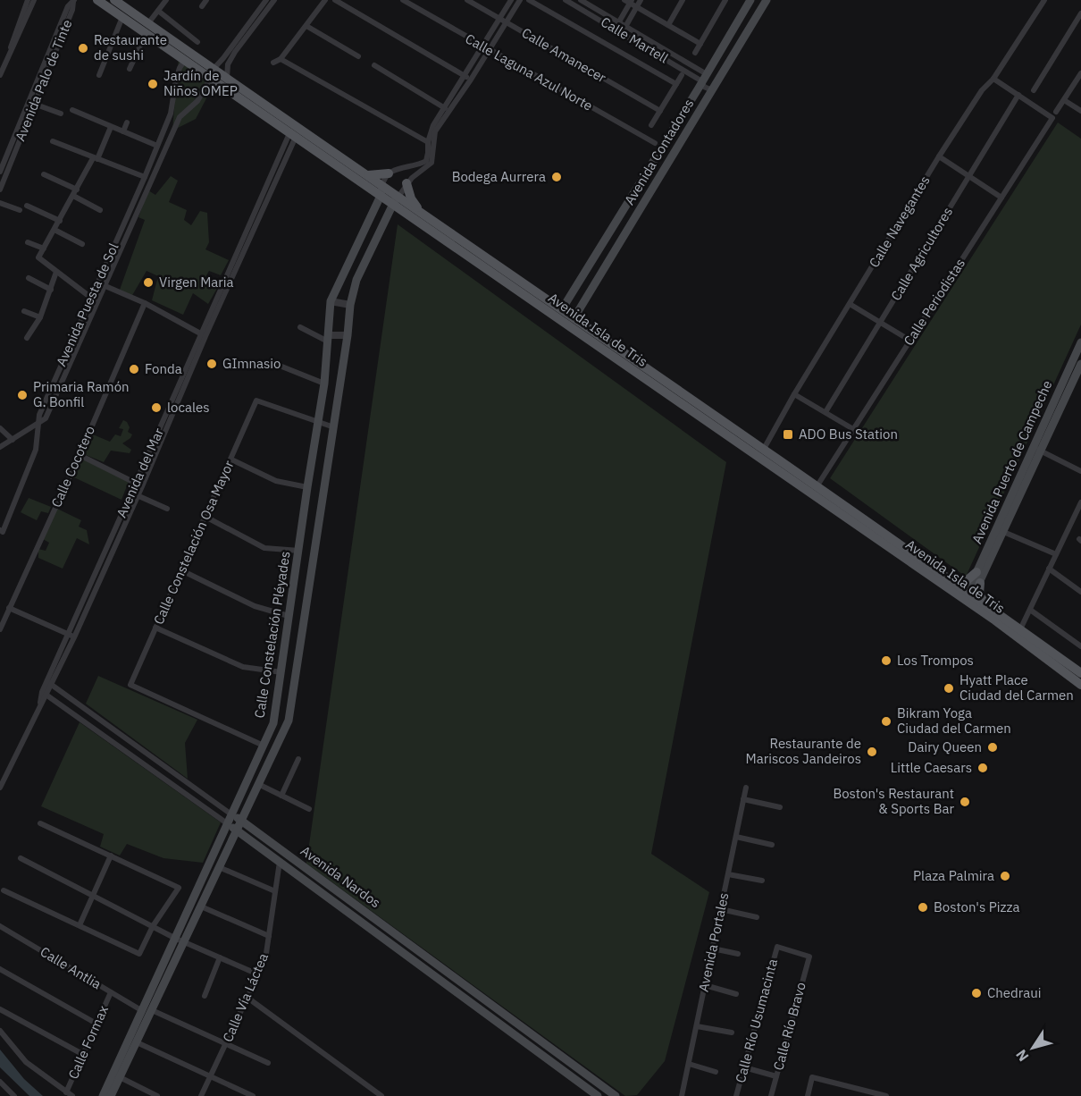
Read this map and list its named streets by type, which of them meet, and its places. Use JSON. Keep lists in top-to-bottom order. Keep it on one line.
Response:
{"streets":{"main road":["Avenida Contadores","Avenida Isla de Tris","Avenida Puerto de Campeche","Calle Constelación Pléyades","Avenida Nardos"],"street":["Calle Martell","Calle Amanecer","Calle Laguna Azul Norte","Avenida Palo de Tinte","Calle Navegantes","Calle Agricultores","Calle Periodistas","Avenida Puesta de Sol","Calle Cocotero","Avenida del Mar","Calle Constelación Osa Mayor","Avenida Portales","Calle Antlia","Calle Vía Láctea","Calle Río Usumacinta","Calle Río Bravo","Calle Formax"]},"crossings":[["Calle Martell","Avenida Contadores"],["Avenida Contadores","Avenida Isla de Tris"],["Calle Navegantes","Avenida Isla de Tris"],["Calle Agricultores","Calle Periodistas"],["Calle Periodistas","Avenida Isla de Tris"],["Avenida Puesta de Sol","Avenida Isla de Tris"],["Avenida Isla de Tris","Avenida Puerto de Campeche"],["Avenida Isla de Tris","Avenida del Mar"],["Avenida Isla de Tris","Calle Constelación Pléyades"],["Avenida del Mar","Avenida Nardos"],["Calle Constelación Osa Mayor","Calle Constelación Pléyades"],["Calle Constelación Pléyades","Avenida Nardos"],["Calle Constelación Pléyades","Calle Antlia"],["Avenida Nardos","Calle Vía Láctea"],["Calle Antlia","Calle Formax"],["Calle Río Usumacinta","Calle Río Bravo"]],"places":{"other":["Restaurante de sushi","Jardín de Niños OMEP","Bodega Aurrera","Virgen Maria","GImnasio","Fonda","Primaria Ramón G. Bonfil","locales","Los Trompos","Hyatt Place Ciudad del Carmen","Bikram Yoga Ciudad del Carmen","Dairy Queen","Restaurante de Mariscos Jandeiros","Little Caesars","Boston's Restaurant & Sports Bar","Plaza Palmira","Boston's Pizza","Chedraui"],"transit":["ADO Bus Station"]},"north":"bottom left"}
